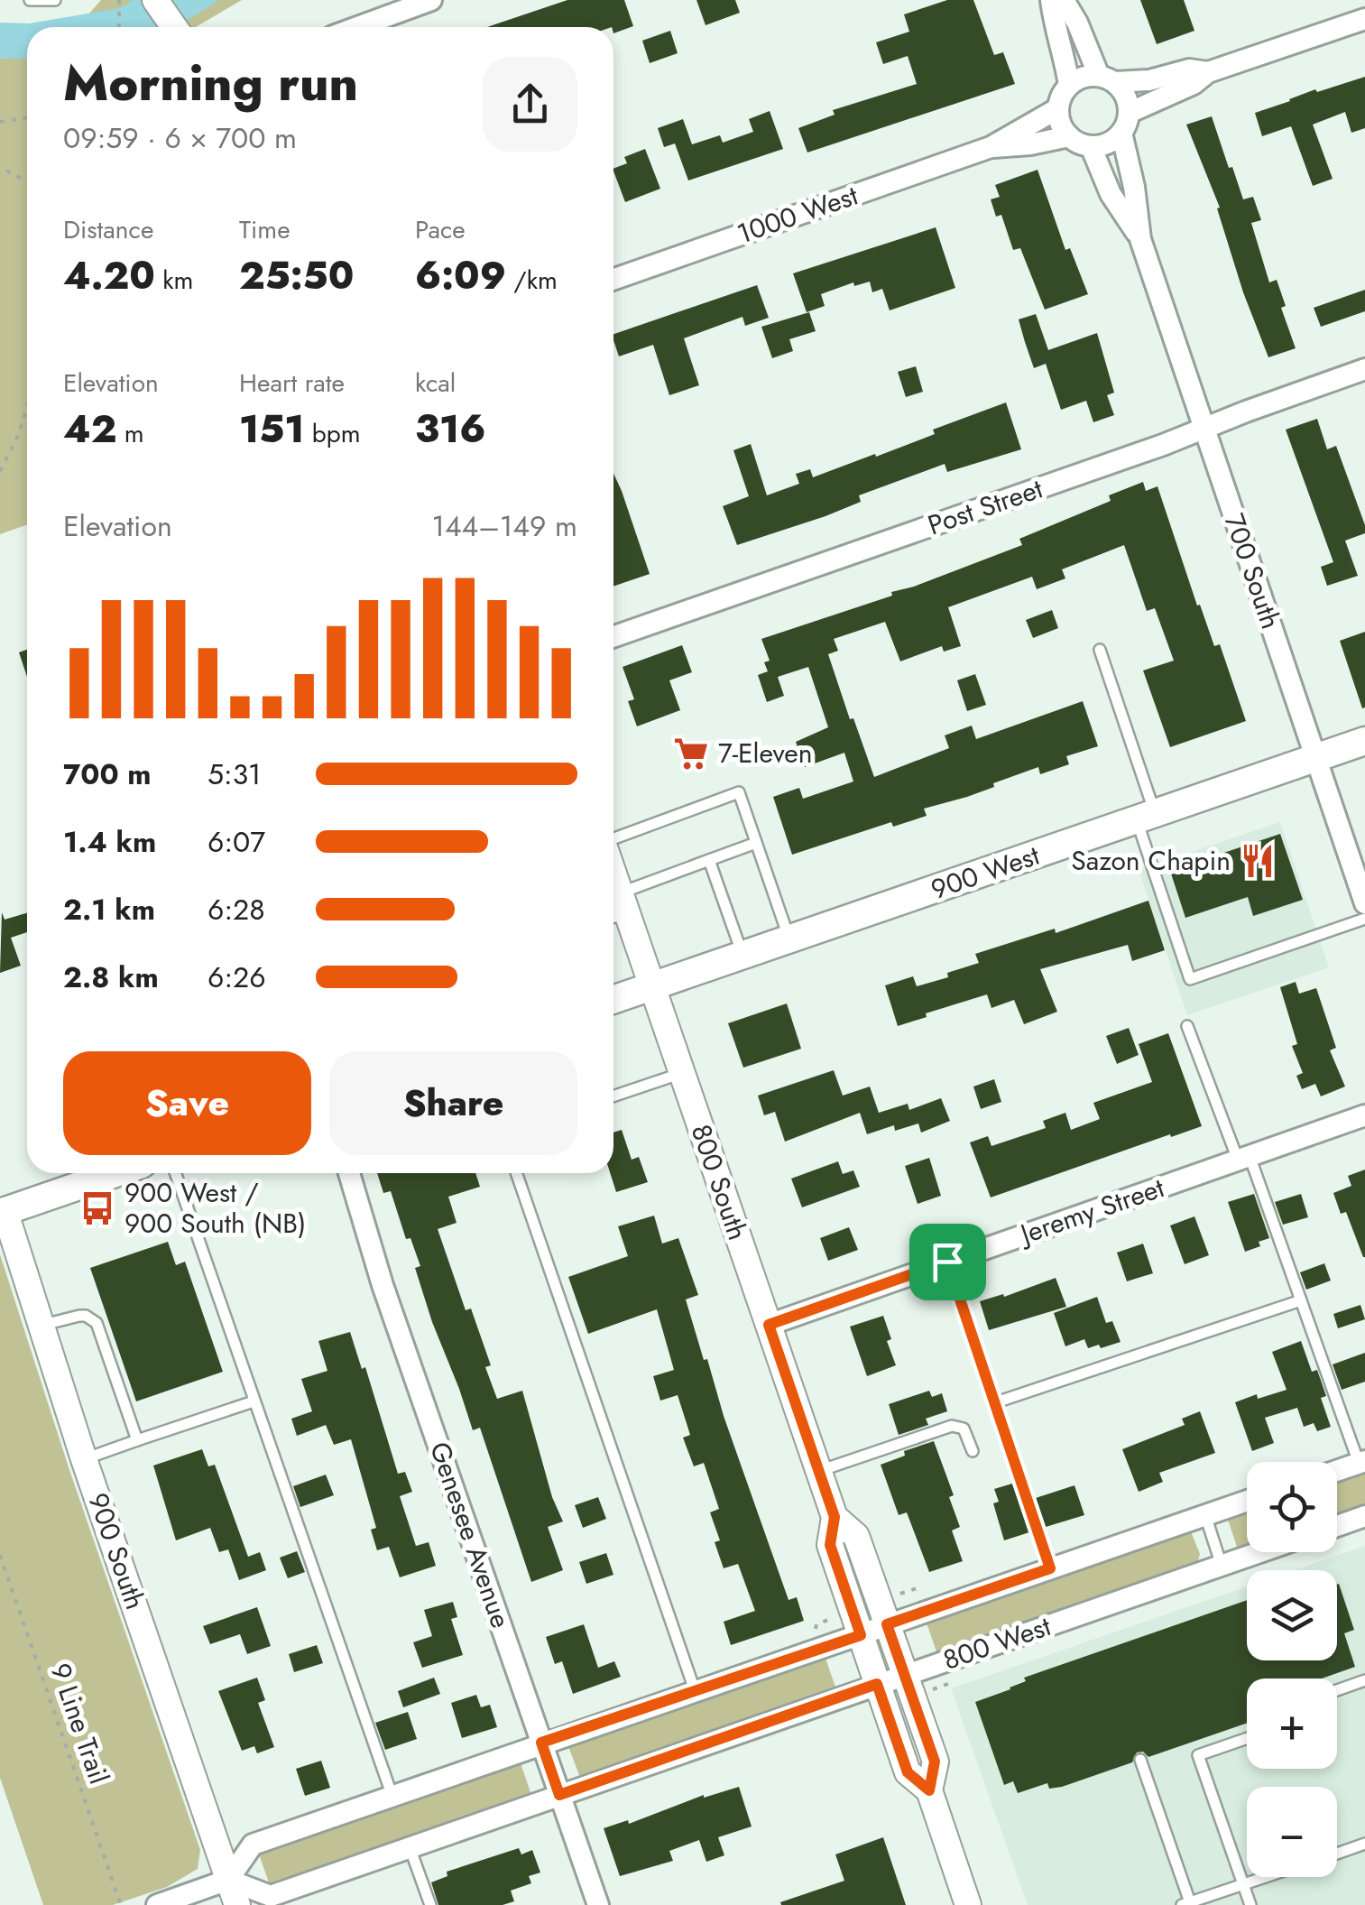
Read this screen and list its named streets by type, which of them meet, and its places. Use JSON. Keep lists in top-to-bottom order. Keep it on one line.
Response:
{"streets":{"main road":["900 West"],"street":["1000 West","Post Street","700 South","800 South","Jeremy Street","Genesee Avenue","900 South","800 West"],"path":["9 Line Trail"]},"crossings":[["1000 West","700 South"],["Post Street","700 South"],["700 South","900 West"],["900 West","800 South"],["800 South","Jeremy Street"],["800 South","800 West"],["Genesee Avenue","800 West"],["900 South","800 West"]],"places":{"supermarket":["7-Eleven"],"restaurant":["Sazon Chapin"],"bus stop":["900 West / 900 South (NB)"]},"page":{"heading":["Morning run","09:59 · 6 × 700 m"],"stats":[["Distance","4.20 km"],["Time","25:50"],["Pace","6:09 /km"],["Elevation","42 m"],["Heart rate","151 bpm"],["kcal","316"]],"chart":["Elevation","144–149 m"],"list":[{"name":"700 m","note":"5:31"},{"name":"1.4 km","note":"6:07"},{"name":"2.1 km","note":"6:28"},{"name":"2.8 km","note":"6:26"}],"buttons":["Save","Share"],"map_buttons":["+","−"]}}
